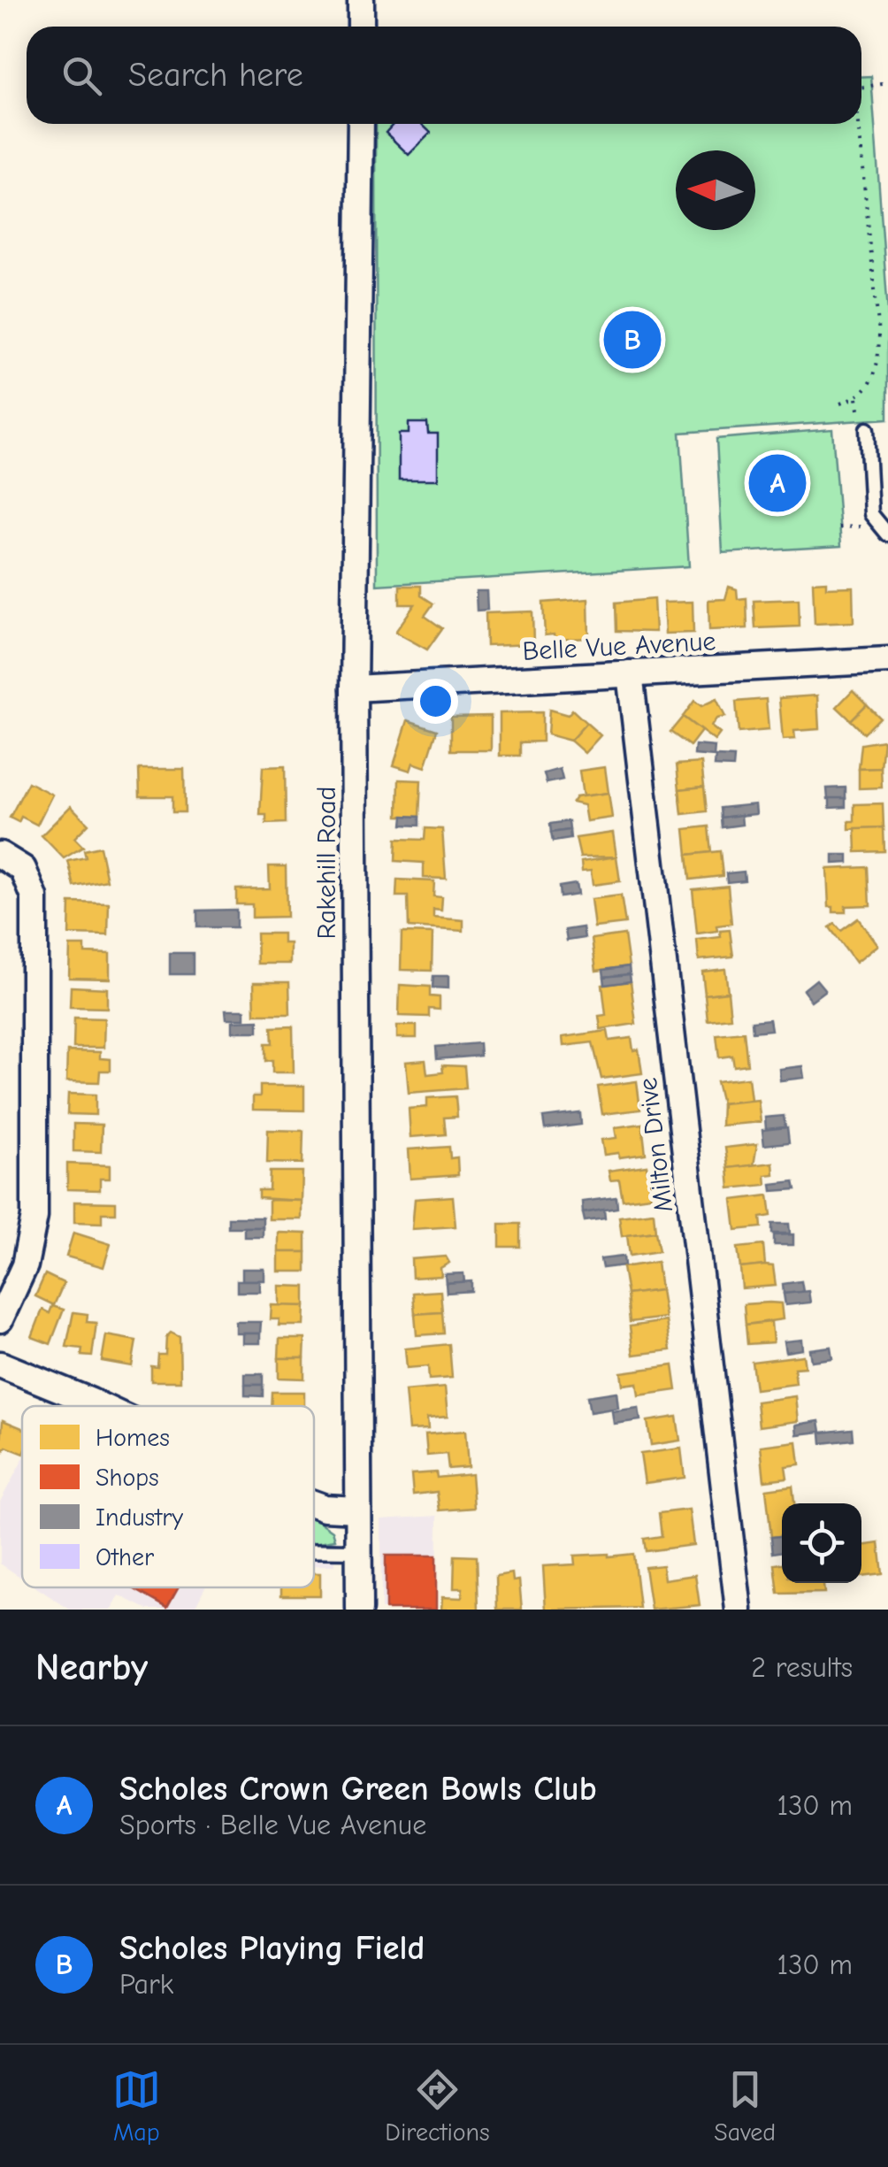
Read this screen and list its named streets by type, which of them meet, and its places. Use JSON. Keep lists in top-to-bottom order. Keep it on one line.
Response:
{"streets":{"street":["Belle Vue Avenue","Rakehill Road","Milton Drive"]},"crossings":[["Belle Vue Avenue","Rakehill Road"],["Belle Vue Avenue","Milton Drive"]],"legend":["Homes","Shops","Industry","Other"],"north":"left","page":{"search":"Search here","pins":["B","A"],"heading":["Nearby","2 results"],"list":[{"mark":"A","name":"Scholes Crown Green Bowls Club","note":"Sports · Belle Vue Avenue","value":"130 m"},{"mark":"B","name":"Scholes Playing Field","note":"Park","value":"130 m"}],"nav":["Map","Directions","Saved"]}}
